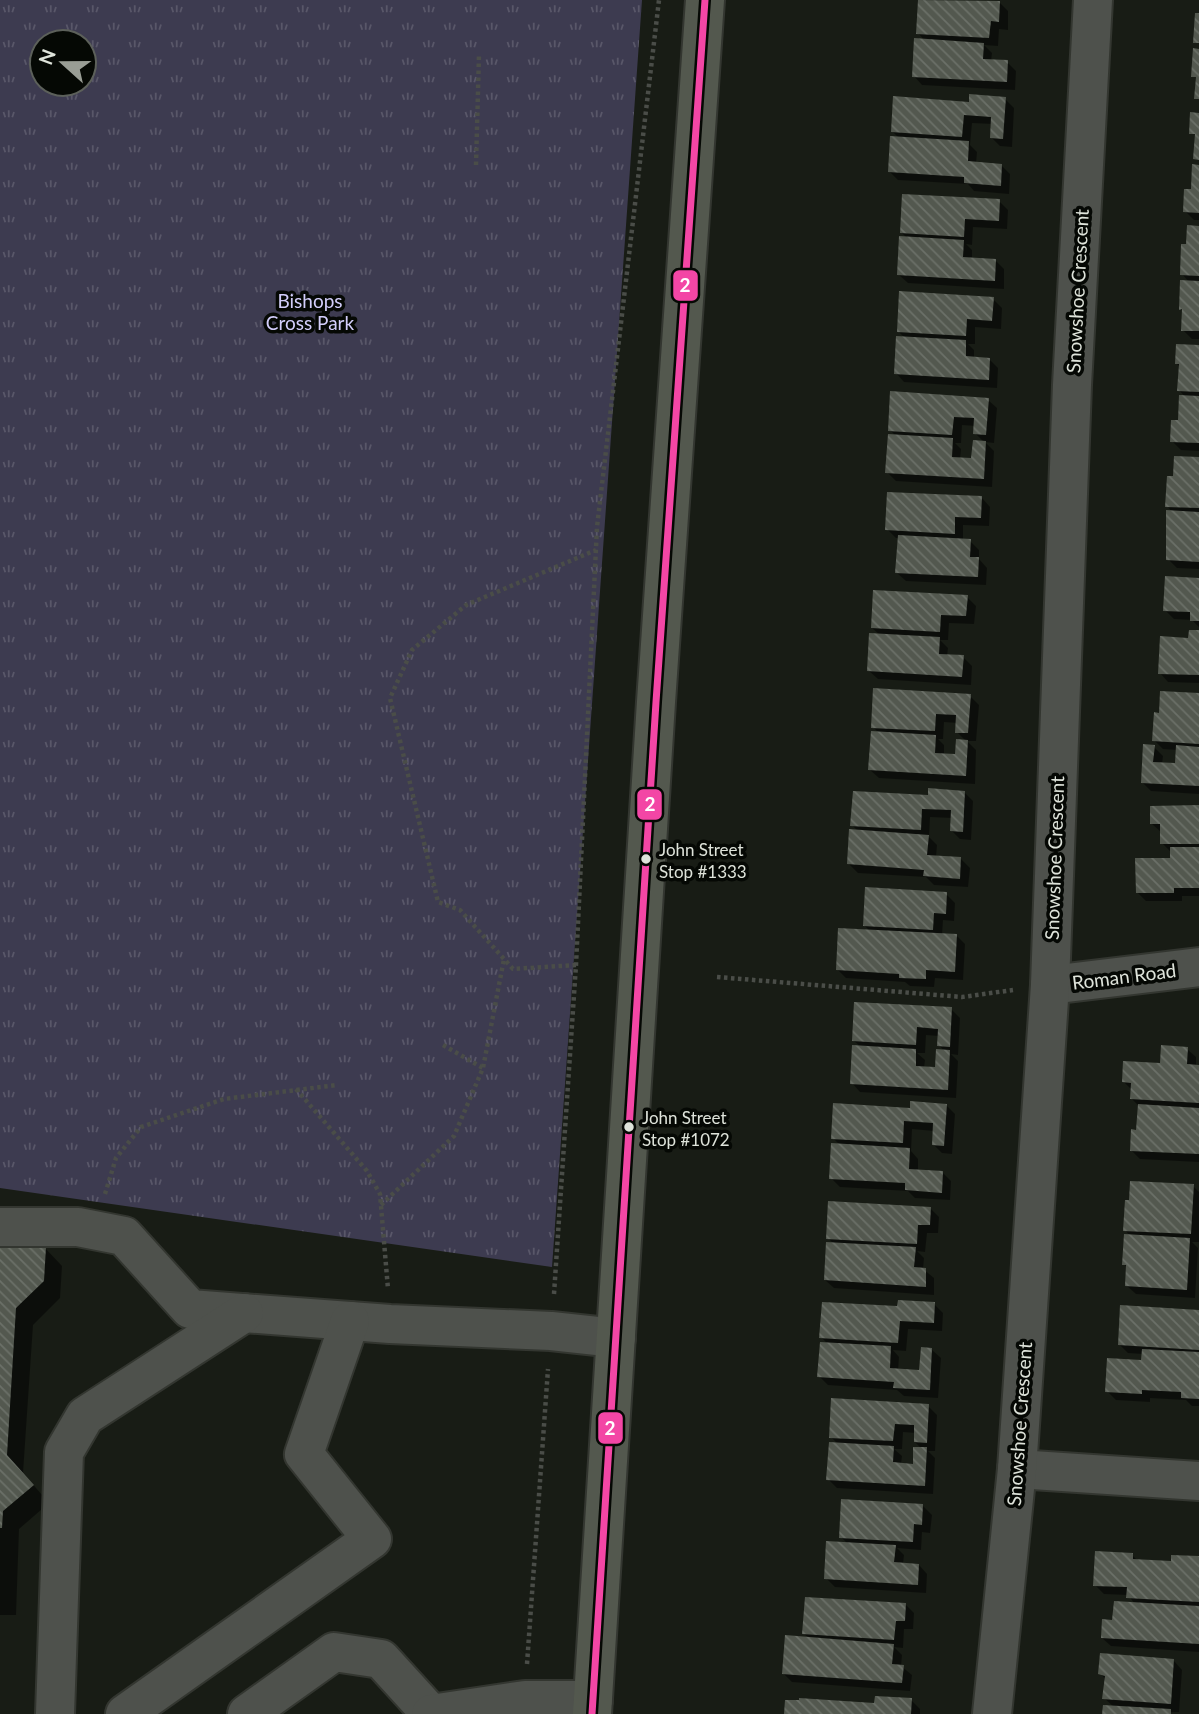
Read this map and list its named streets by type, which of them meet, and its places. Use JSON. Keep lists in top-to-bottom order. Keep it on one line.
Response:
{"streets":{"street":["Snowshoe Crescent","Roman Road"]},"crossings":[["Snowshoe Crescent","Roman Road"]],"parks":["Bishops Cross Park"],"places":["John Street Stop #1333","John Street Stop #1072"],"lines":["transit line 2"],"north":"left"}
